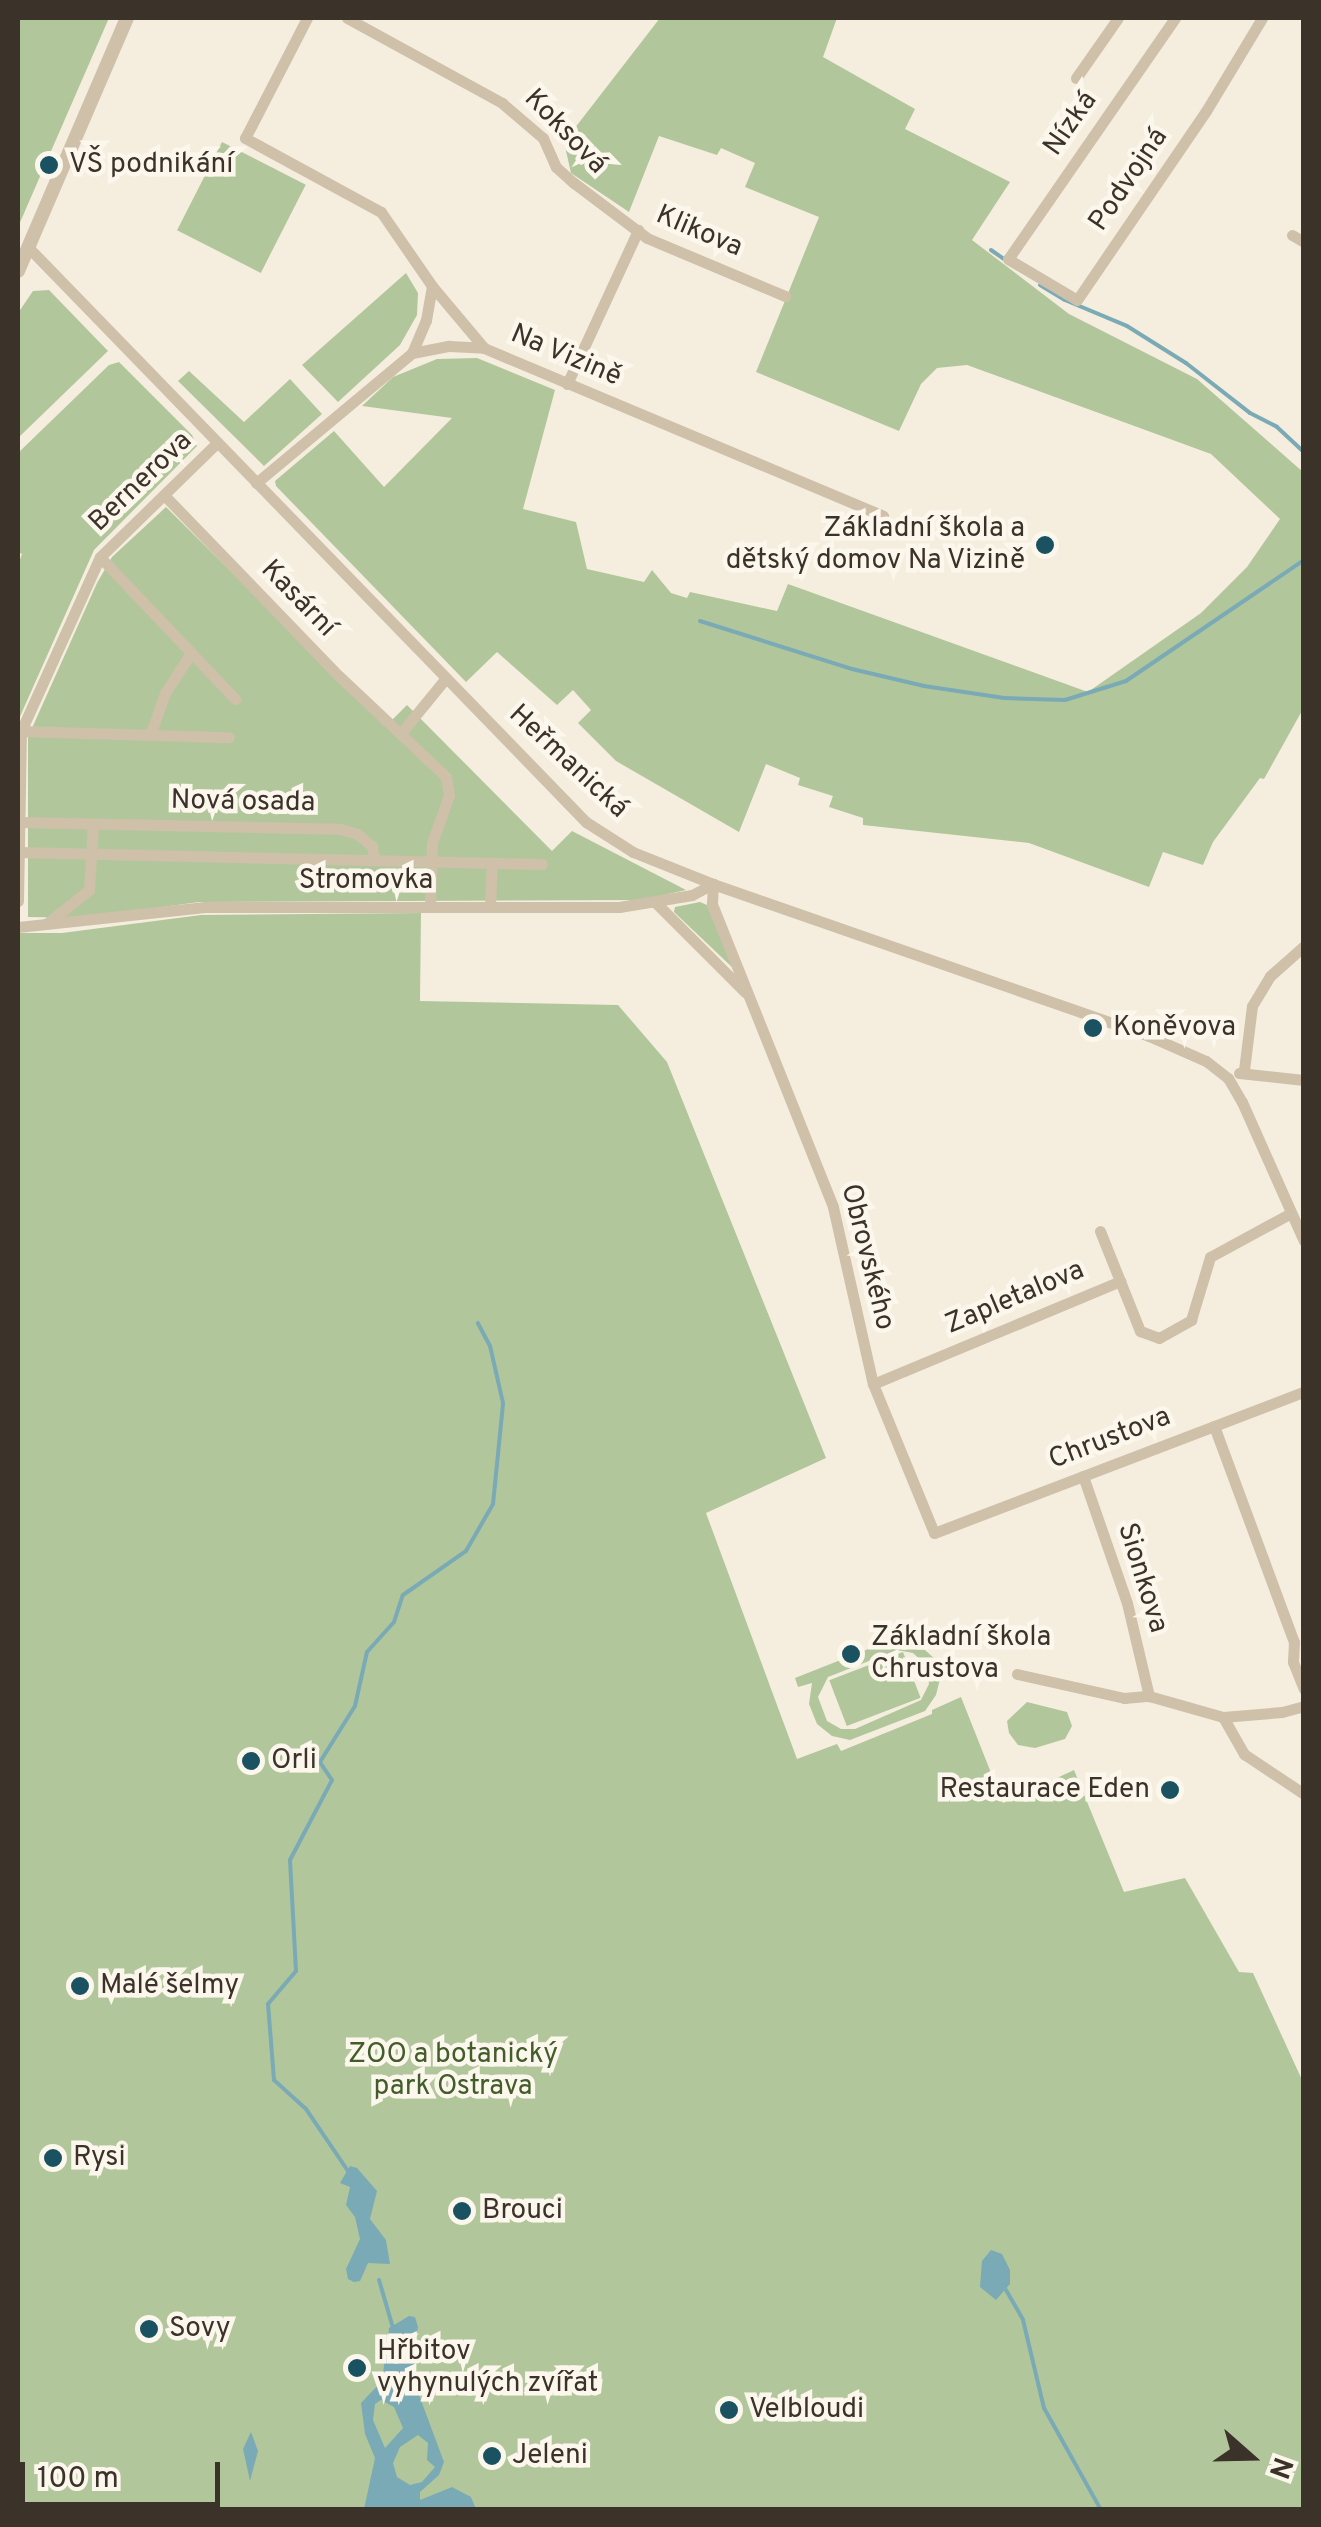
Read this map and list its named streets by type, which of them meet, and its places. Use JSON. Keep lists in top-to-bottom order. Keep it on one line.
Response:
{"streets":{"street":["Nízká","Koksová","Podvojná","Klikova","Na Vizině","Bernerova","Kasární","Heřmanická","Nová osada","Stromovka","Obrovského","Zapletalova","Chrustova","Sionkova"]},"crossings":[["Nízká","Podvojná"],["Koksová","Klikova"],["Klikova","Na Vizině"],["Bernerova","Kasární"],["Bernerova","Heřmanická"],["Bernerova","Nová osada"],["Kasární","Nová osada"],["Heřmanická","Stromovka"],["Heřmanická","Obrovského"],["Stromovka","Obrovského"],["Obrovského","Zapletalova"],["Obrovského","Chrustova"],["Chrustova","Sionkova"]],"parks":["ZOO a botanický park Ostrava"],"places":["VŠ podnikání","Základní škola a dětský domov Na Vizině","Koněvova","Základní škola Chrustova","Orli","Restaurace Eden","Malé šelmy","Rysi","Brouci","Sovy","Hřbitov vyhynulých zvířat","Velbloudi","Jeleni"],"scale_bar":"100 m","north":"right"}
